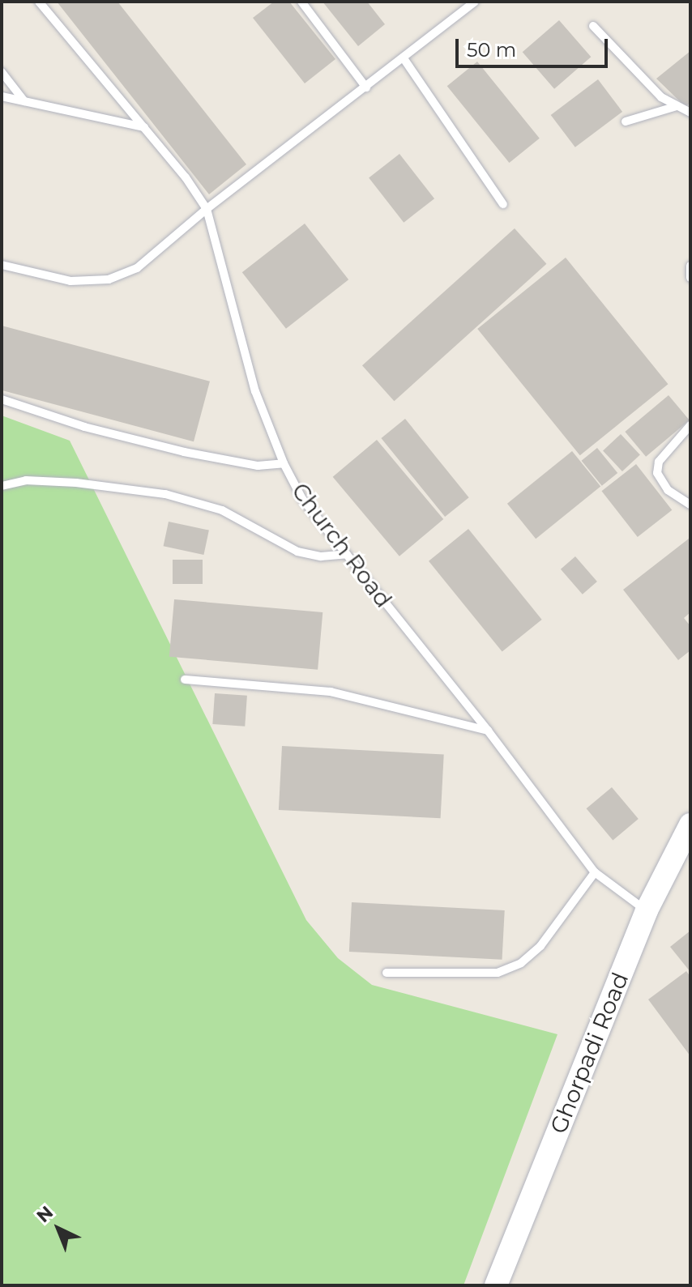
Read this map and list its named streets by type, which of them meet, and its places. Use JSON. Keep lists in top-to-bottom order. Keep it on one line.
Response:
{"streets":{"main road":["Ghorpadi Road"],"lane":["Church Road"]},"crossings":[["Church Road","Ghorpadi Road"]],"scale_bar":"50 m","north":"top left"}
